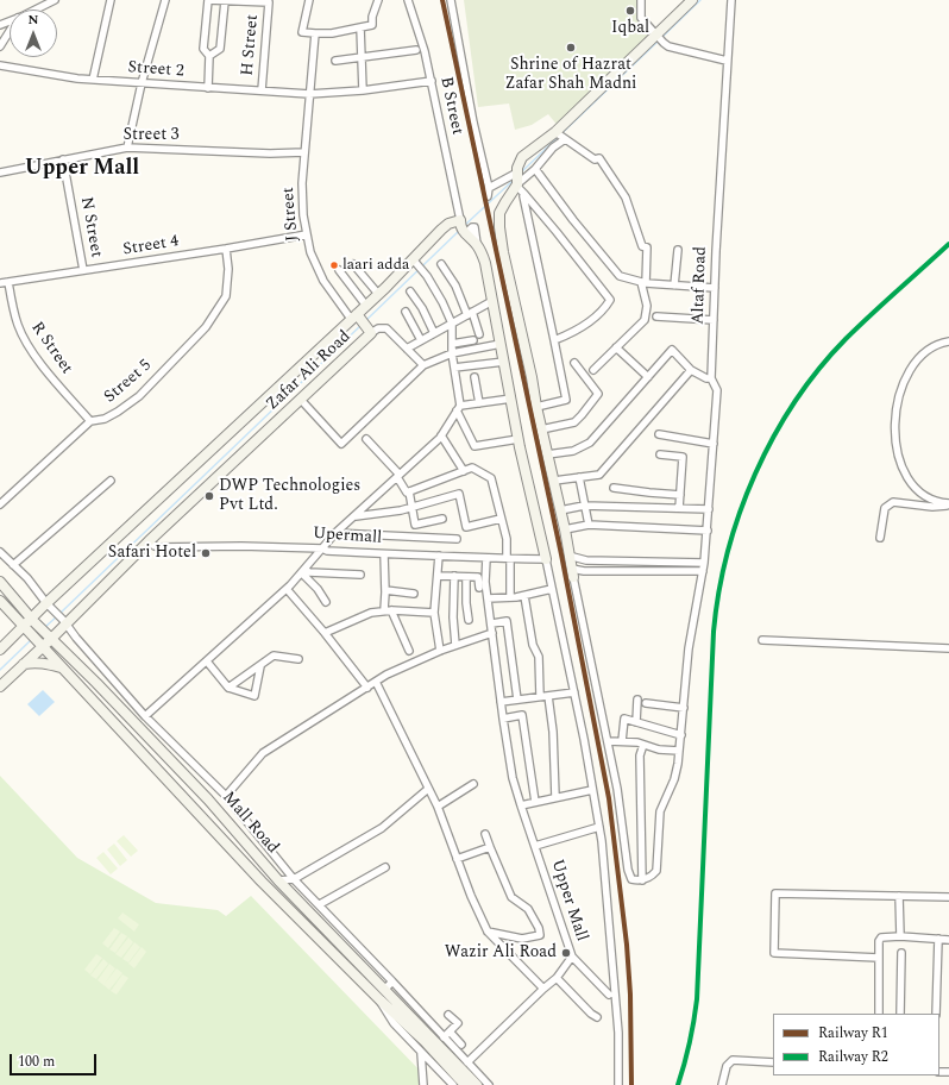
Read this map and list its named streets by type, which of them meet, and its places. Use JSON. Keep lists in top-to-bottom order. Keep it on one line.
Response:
{"streets":{"street":["H Street","Street 2","B Street","Street 3","J Street","N Street","Street 4","Altaf Road","R Street","Zafar Ali Road","Street 5","Upermall","Mall Road","Upper Mall"]},"crossings":[["H Street","Street 2"],["Street 2","B Street"],["Street 2","J Street"],["Street 3","J Street"],["Street 3","N Street"],["J Street","Street 4"],["J Street","Zafar Ali Road"],["N Street","Street 4"],["Street 4","R Street"],["Street 4","Street 5"],["R Street","Street 5"],["Zafar Ali Road","Upermall"],["Zafar Ali Road","Mall Road"],["Upermall","Upper Mall"]],"districts":["Upper Mall"],"places":["Iqbal","Shrine of Hazrat Zafar Shah Madni","laari adda","DWP Technologies Pvt Ltd.","Safari Hotel","Wazir Ali Road"],"lines":["rail line R1","rail line R2"],"legend":["Railway R1","Railway R2"],"scale_bar":"100 m","north":"top"}
